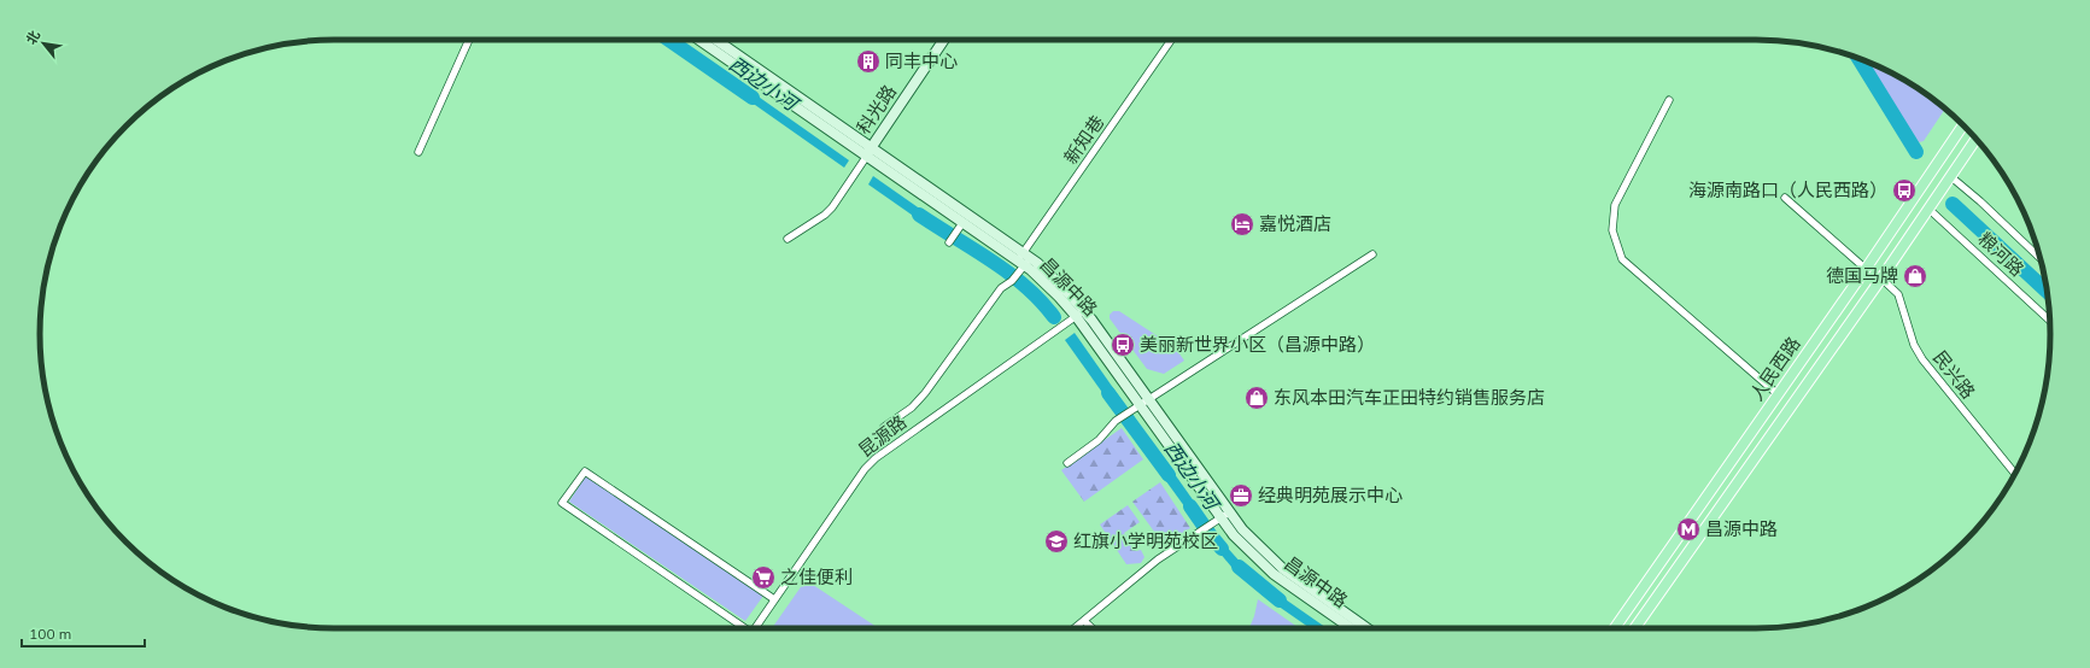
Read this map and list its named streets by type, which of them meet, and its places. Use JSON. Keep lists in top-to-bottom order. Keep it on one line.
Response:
{"streets":{"main road":["科光路","昌源中路","人民西路"],"street":["新知巷","粮河路","民兴路","昆源路"]},"crossings":[["科光路","昌源中路"],["新知巷","昌源中路"],["粮河路","人民西路"],["昌源中路","昆源路"],["人民西路","民兴路"]],"water":["西边小河"],"places":{"building":["同丰中心"],"bus stop":["海源南路口（人民西路）","美丽新世界小区（昌源中路）"],"hotel":["嘉悦酒店"],"shop":["德国马牌","东风本田汽车正田特约销售服务店"],"office":["经典明苑展示中心"],"metro station":["昌源中路"],"school or university":["红旗小学明苑校区"],"supermarket":["之佳便利"]},"scale_bar":"100 m","north":"top left"}
